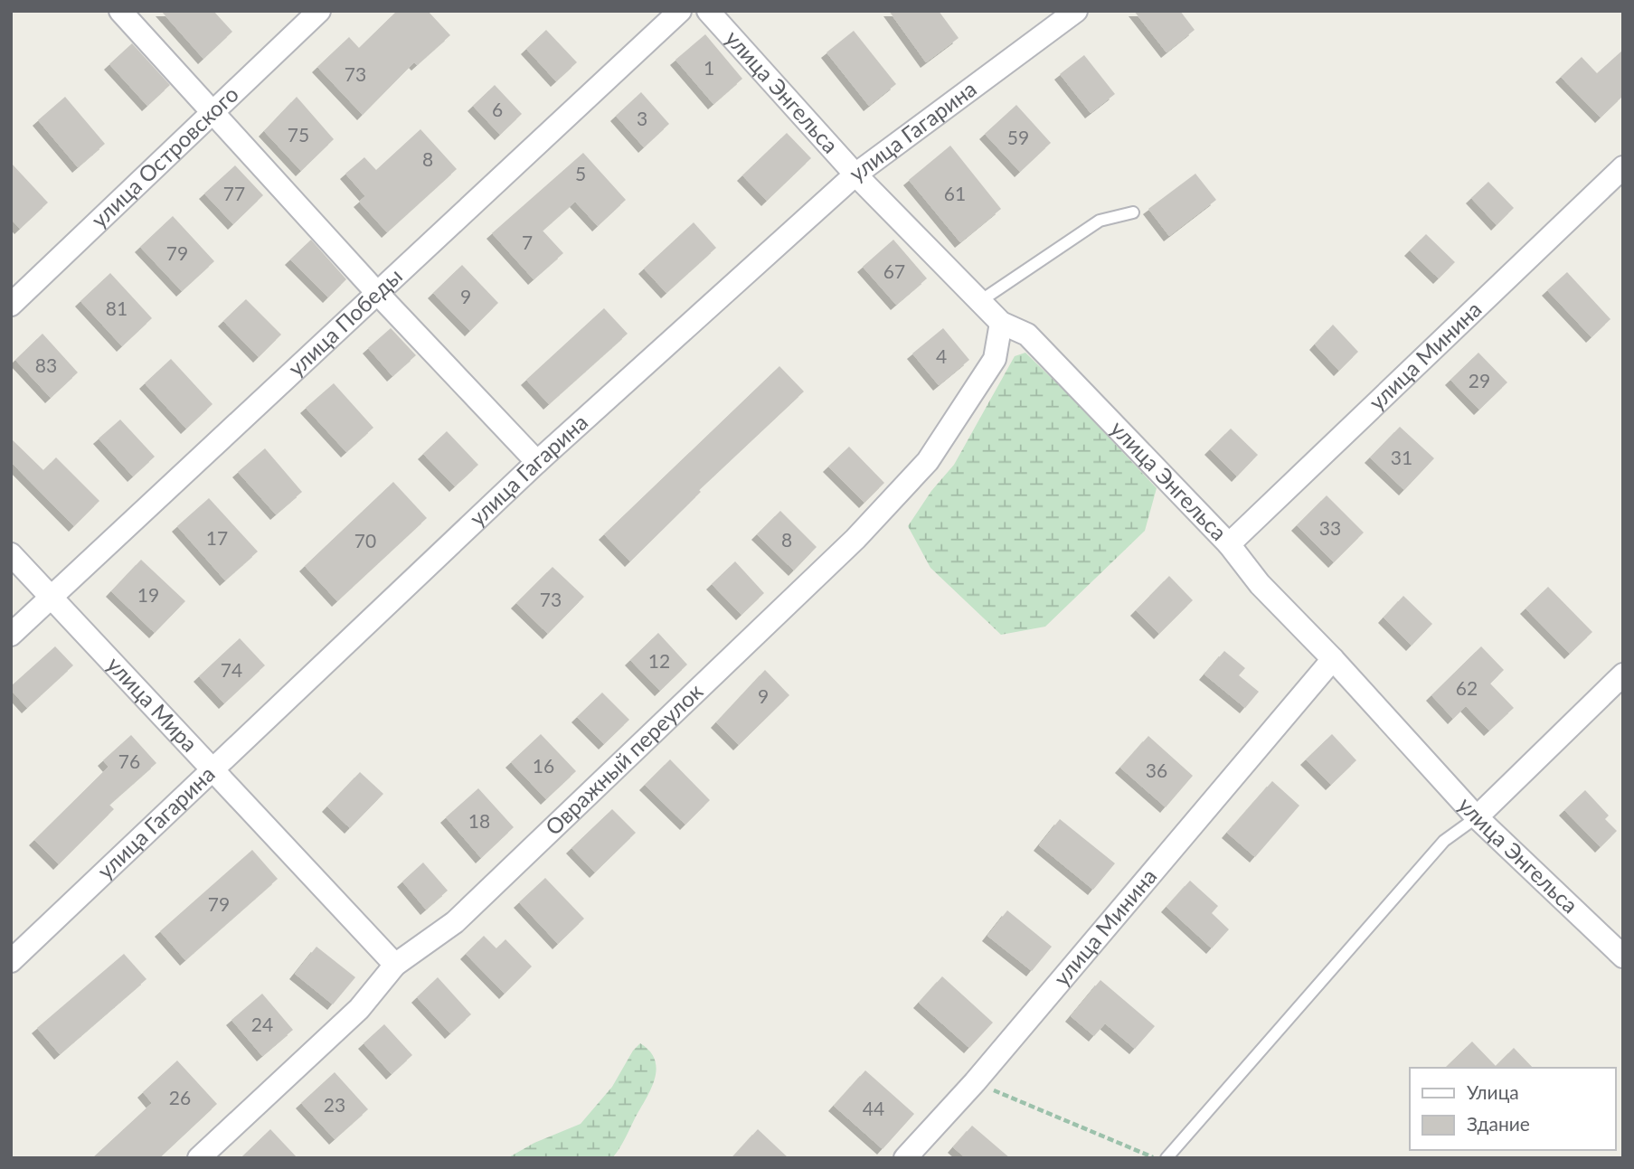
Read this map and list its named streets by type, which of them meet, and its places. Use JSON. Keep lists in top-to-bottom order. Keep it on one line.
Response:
{"streets":{"street":["улица Энгельса","улица Гагарина","улица Островского","улица Победы","улица Минина","улица Мира","Овражный переулок"]},"crossings":[["улица Энгельса","улица Гагарина"],["улица Энгельса","улица Минина"],["улица Энгельса","Овражный переулок"],["улица Гагарина","улица Мира"],["улица Победы","улица Мира"],["улица Мира","Овражный переулок"]],"house_numbers":["1","73","6","3","75","59","8","5","77","61","7","79","67","9","81","4","83","29","31","33","17","8","70","19","73","12","74","62","9","76","16","36","18","79","24","26","23","44"],"legend":["Улица","Здание"]}
